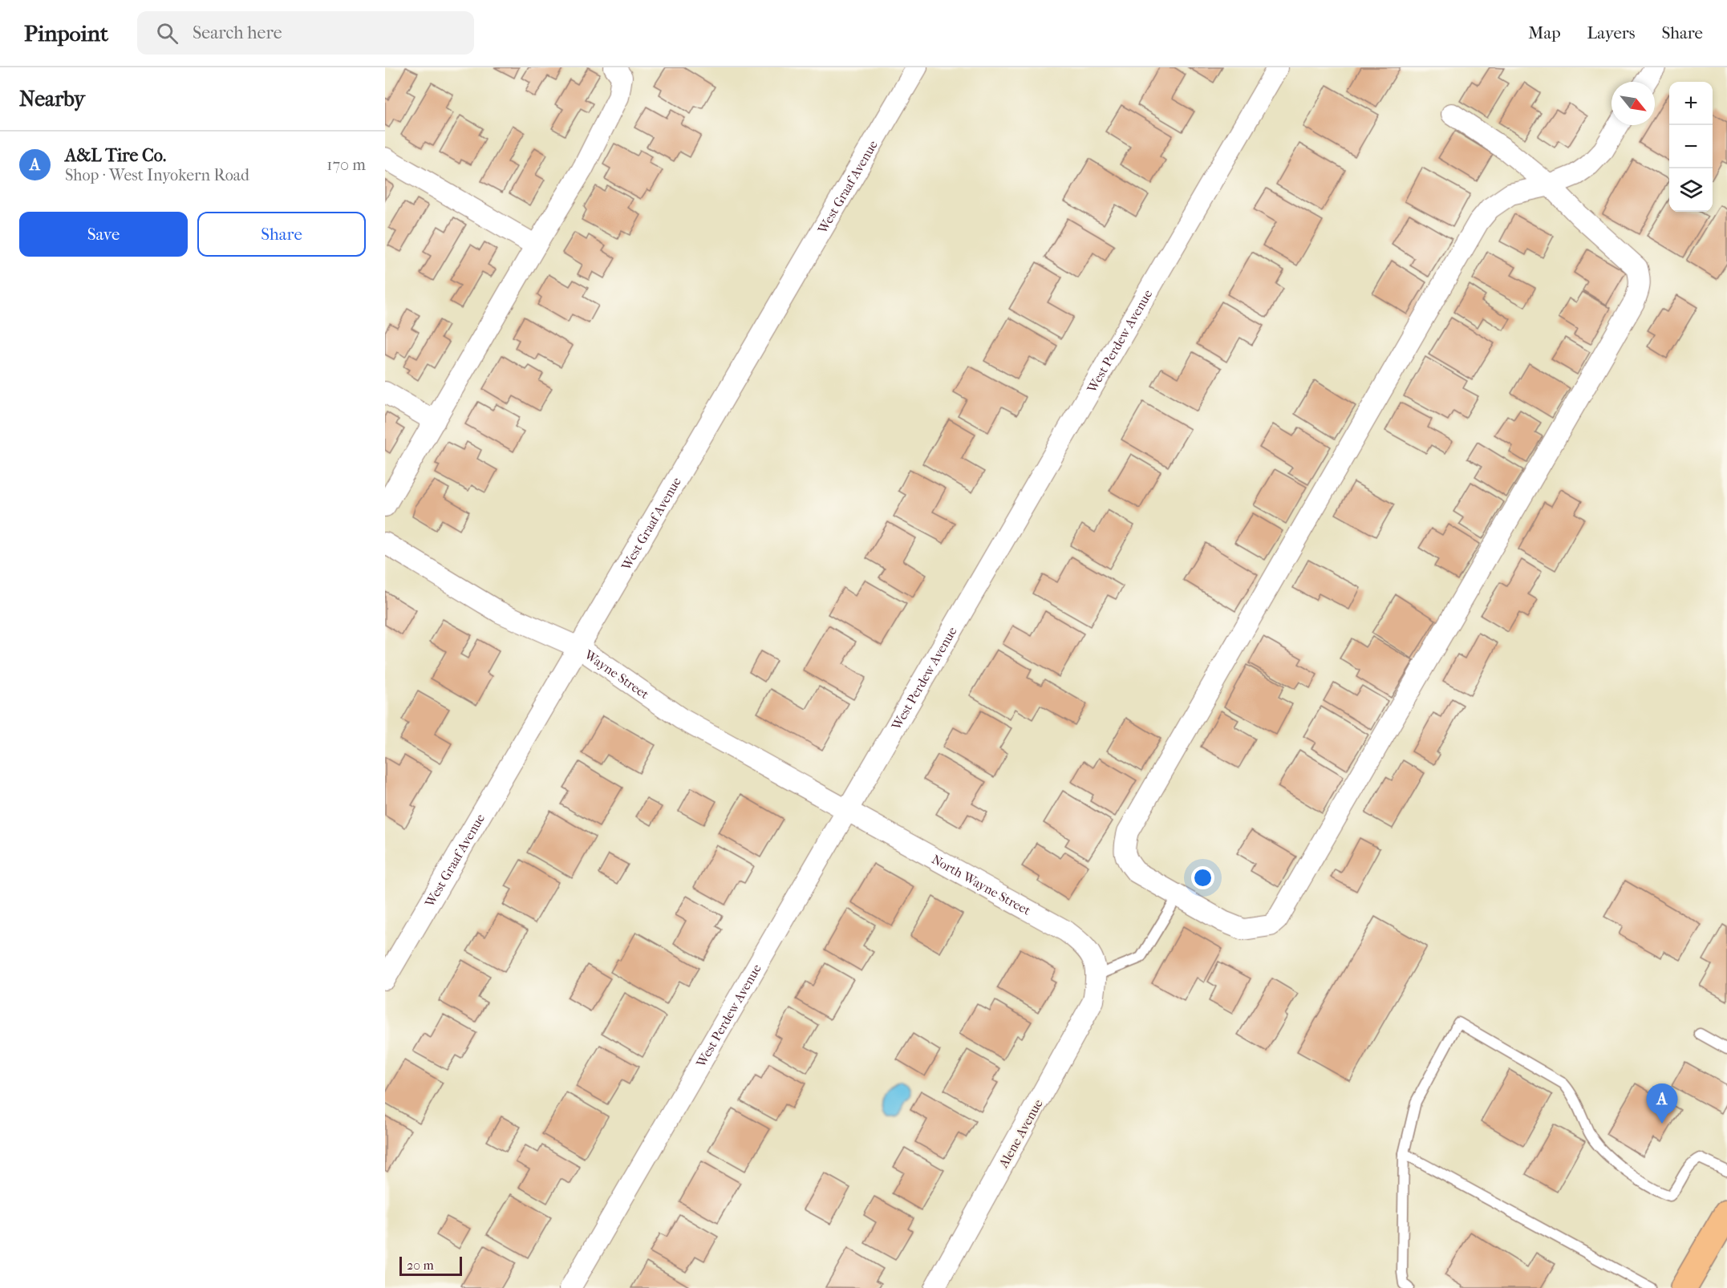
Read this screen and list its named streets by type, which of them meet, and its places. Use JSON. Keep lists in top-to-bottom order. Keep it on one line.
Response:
{"streets":{"street":["West Graaf Avenue","West Perdew Avenue","Wayne Street","North Wayne Street","Alene Avenue"]},"crossings":[["West Graaf Avenue","Wayne Street"],["West Perdew Avenue","Wayne Street"],["West Perdew Avenue","North Wayne Street"],["Wayne Street","North Wayne Street"],["North Wayne Street","Alene Avenue"]],"scale_bar":"20 m","north":"bottom right","page":{"header":"Pinpoint","search":"Search here","nav":["Map","Layers","Share"],"heading":"Nearby","map_buttons":["+","−"],"list":[{"mark":"A","name":"A&L Tire Co.","note":"Shop · West Inyokern Road","value":"170 m"}],"buttons":["Save","Share"],"pins":"A","scale":"20 m"}}
